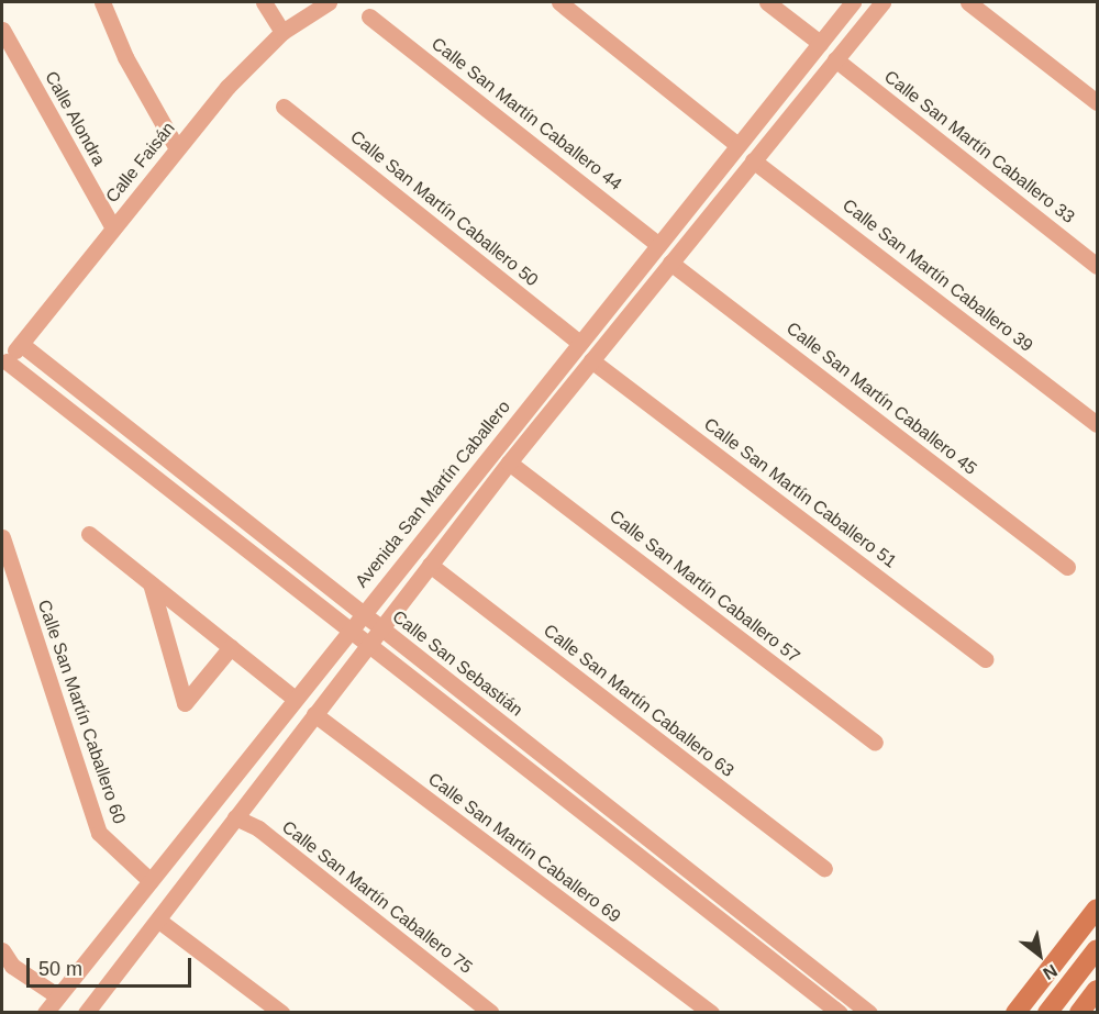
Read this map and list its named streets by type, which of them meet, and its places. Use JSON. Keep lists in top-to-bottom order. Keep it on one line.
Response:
{"streets":{"street":["Calle San Martín Caballero 44","Calle Alondra","Calle San Martín Caballero 33","Calle Faisán","Calle San Martín Caballero 50","Calle San Martín Caballero 39","Calle San Martín Caballero 45","Calle San Martín Caballero 51","Avenida San Martín Caballero","Calle San Martín Caballero 57","Calle San Sebastián","Calle San Martín Caballero 63","Calle San Martín Caballero 60","Calle San Martín Caballero 69","Calle San Martín Caballero 75"]},"crossings":[["Calle San Martín Caballero 44","Avenida San Martín Caballero"],["Calle Alondra","Calle Faisán"],["Calle Faisán","Calle San Sebastián"],["Calle San Martín Caballero 50","Avenida San Martín Caballero"],["Avenida San Martín Caballero","Calle San Sebastián"],["Avenida San Martín Caballero","Calle San Martín Caballero 60"]],"scale_bar":"50 m","north":"bottom right"}
